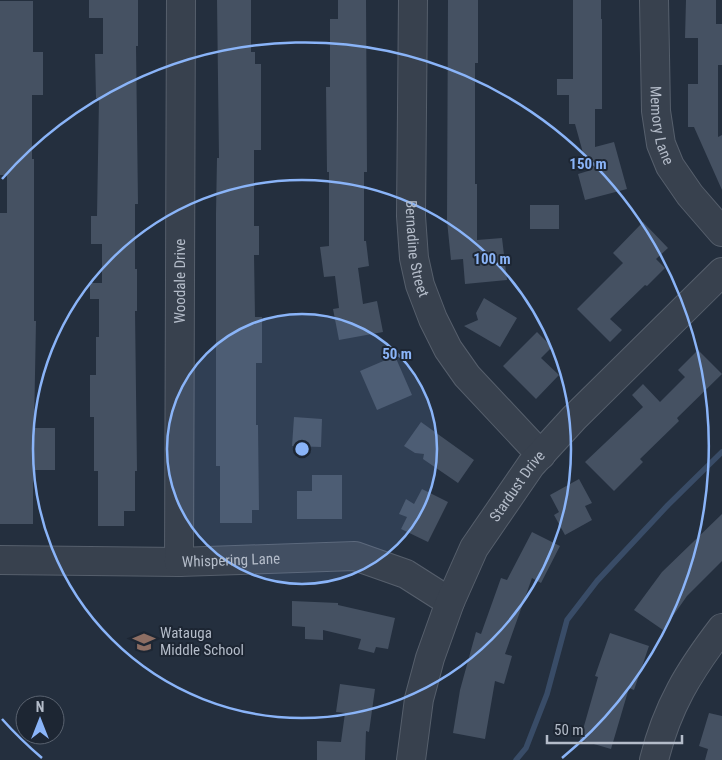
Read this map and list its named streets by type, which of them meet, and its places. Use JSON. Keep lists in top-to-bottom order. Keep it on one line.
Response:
{"streets":{"street":["Memory Lane","Bernadine Street","Woodale Drive","Stardust Drive","Whispering Lane"]},"crossings":[["Bernadine Street","Stardust Drive"],["Woodale Drive","Whispering Lane"],["Stardust Drive","Whispering Lane"]],"places":{"school or university":["Watauga Middle School"]},"scale_bar":"50 m","north":"top","rings":["150 m","100 m","50 m"]}
